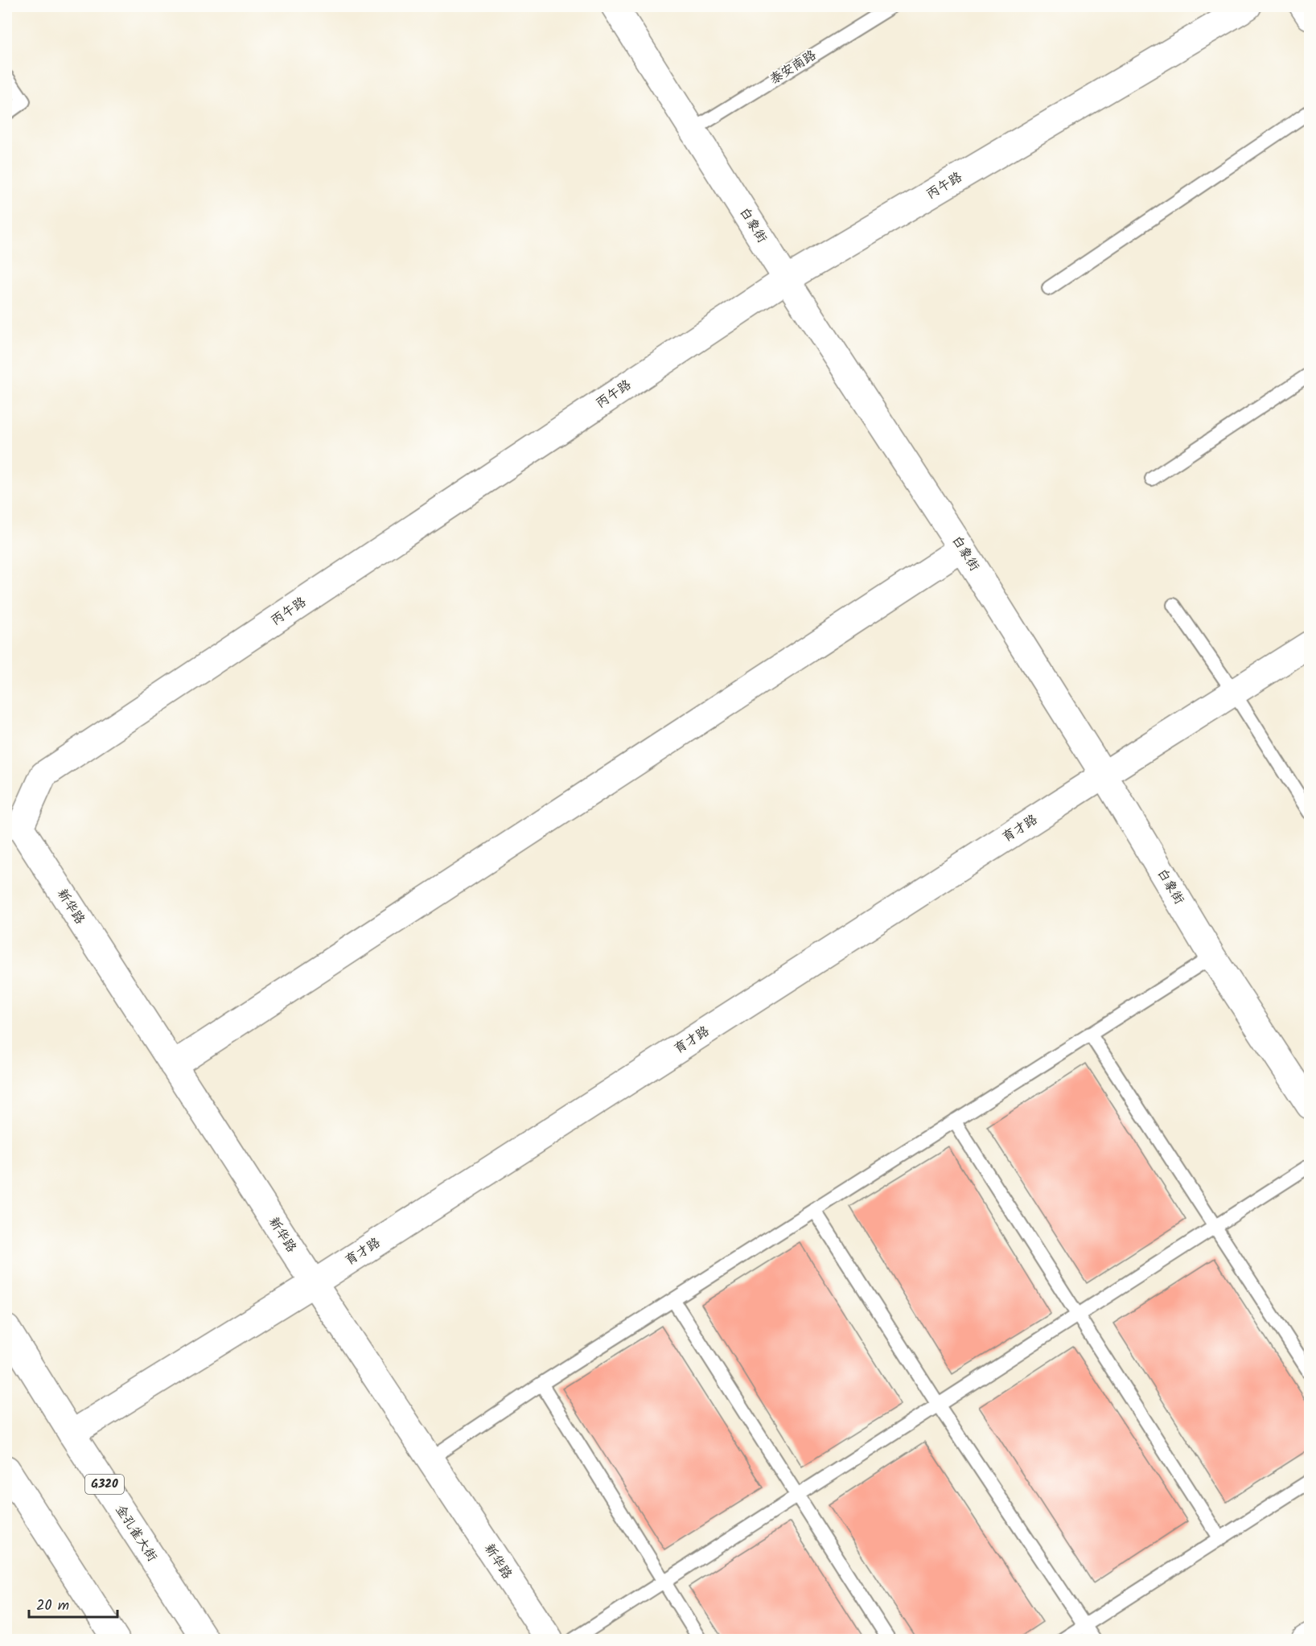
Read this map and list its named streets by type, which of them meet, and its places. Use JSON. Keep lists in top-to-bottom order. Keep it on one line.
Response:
{"streets":{"main road":["丙午路","白象街","育才路","新华路","G320","金孔雀大街"],"lane":["泰安南路"]},"crossings":[["泰安南路","白象街"],["丙午路","白象街"],["丙午路","新华路"],["白象街","育才路"],["育才路","新华路"],["育才路","金孔雀大街"]],"scale_bar":"20 m"}
